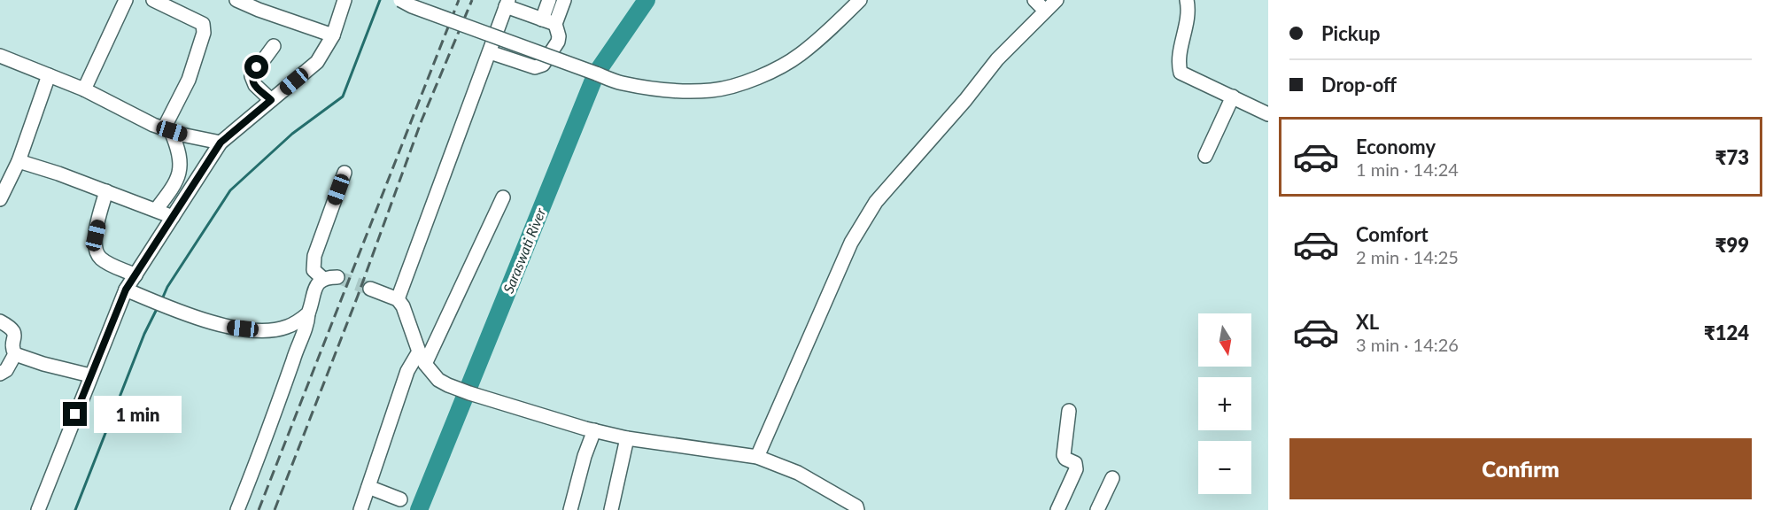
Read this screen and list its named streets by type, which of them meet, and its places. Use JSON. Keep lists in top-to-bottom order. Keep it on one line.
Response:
{"water":["Saraswati River"],"north":"bottom","page":{"banner":["Pickup","Drop-off"],"list":[{"name":"Economy","note":"1 min · 14:24","value":"₹73"},{"name":"Comfort","note":"2 min · 14:25","value":"₹99"},{"name":"XL","note":"3 min · 14:26","value":"₹124"}],"map_buttons":["+","−"],"bubble":"1 min","buttons":"Confirm"}}
